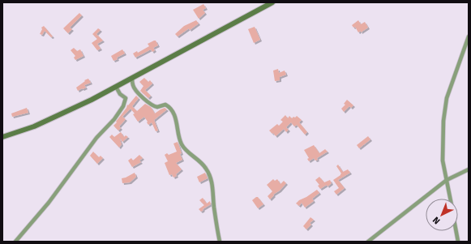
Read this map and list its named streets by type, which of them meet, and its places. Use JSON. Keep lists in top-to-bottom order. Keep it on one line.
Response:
{"north":"bottom left"}
